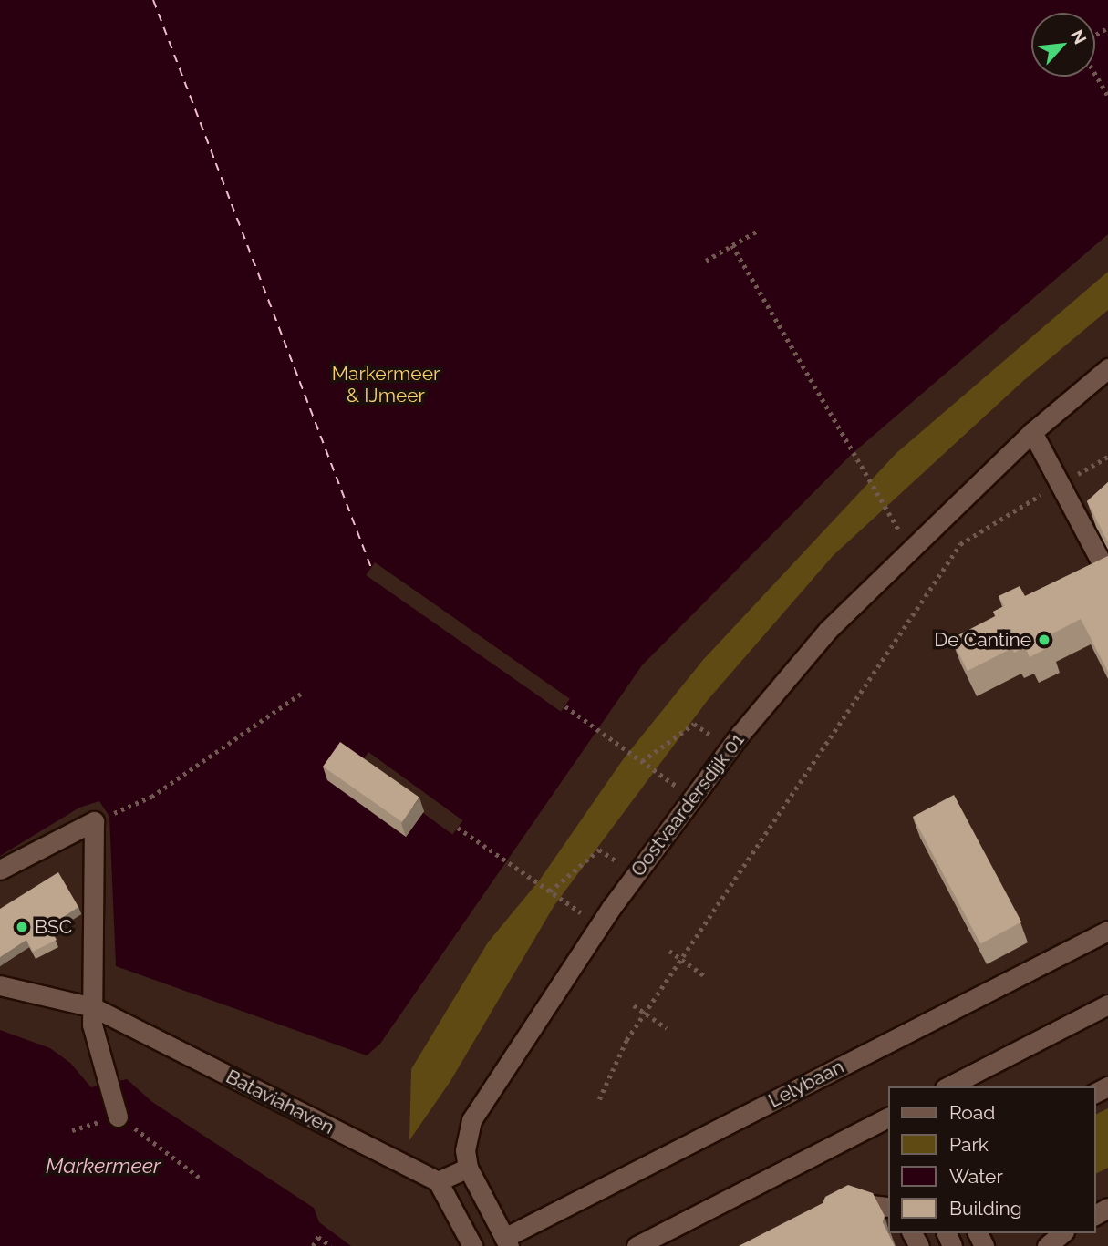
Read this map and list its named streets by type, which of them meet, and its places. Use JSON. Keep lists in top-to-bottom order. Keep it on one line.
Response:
{"streets":{"street":["Oostvaardersdijk 01","Lelybaan","Bataviahaven"]},"crossings":[["Oostvaardersdijk 01","Lelybaan"]],"water":["Markermeer"],"parks":["Markermeer & IJmeer"],"places":["De Cantine","BSC"],"legend":["Road","Park","Water","Building"],"north":"top right"}
